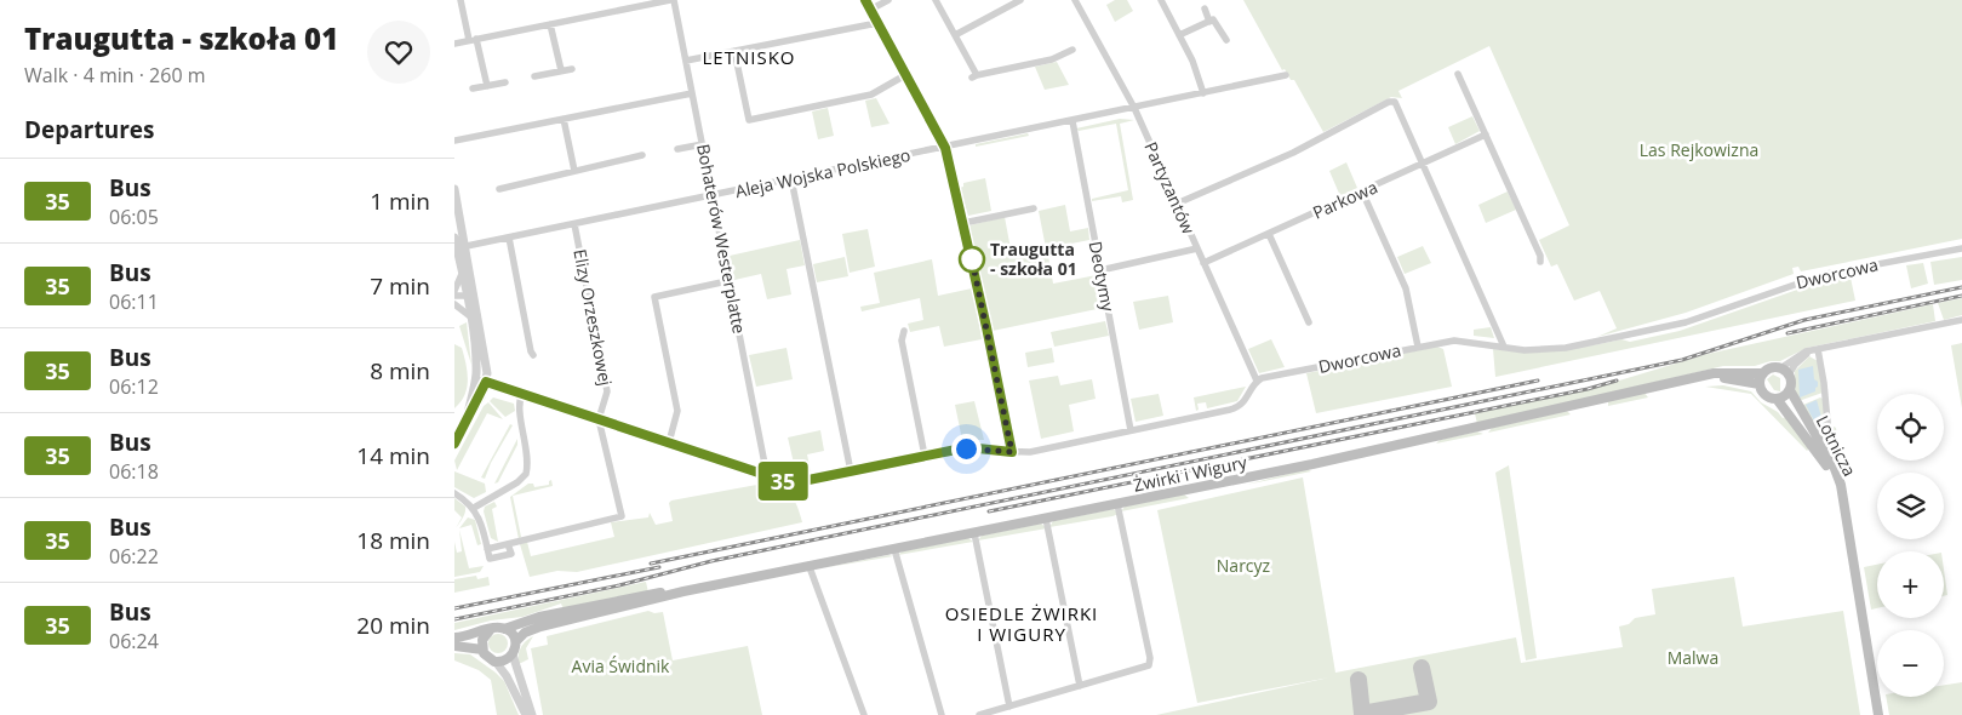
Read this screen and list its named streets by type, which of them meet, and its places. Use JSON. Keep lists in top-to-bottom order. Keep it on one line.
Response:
{"streets":{"main road":["Lotnicza","Żwirki i Wigury"],"street":["Aleja Wojska Polskiego","Partyzantów","Parkowa","Bohaterów Westerplatte","Dworcowa","Deotymy","Elizy Orzeszkowej"]},"crossings":[["Aleja Wojska Polskiego","Partyzantów"],["Aleja Wojska Polskiego","Bohaterów Westerplatte"],["Aleja Wojska Polskiego","Deotymy"],["Aleja Wojska Polskiego","Elizy Orzeszkowej"],["Partyzantów","Parkowa"],["Partyzantów","Dworcowa"],["Lotnicza","Żwirki i Wigury"]],"districts":["LETNISKO","OSIEDLE ŻWIRKI I WIGURY"],"parks":["Las Rejkowizna","Narcyz","Malwa","Avia Świdnik"],"places":["Traugutta - szkoła 01"],"lines":["bus line 35"],"page":{"heading":[["Traugutta - szkoła 01","Walk · 4 min · 260 m"],"Departures"],"on_map":"35","list":[{"mark":"35","name":"Bus","note":"06:05","value":"1 min"},{"mark":"35","name":"Bus","note":"06:11","value":"7 min"},{"mark":"35","name":"Bus","note":"06:12","value":"8 min"},{"mark":"35","name":"Bus","note":"06:18","value":"14 min"},{"mark":"35","name":"Bus","note":"06:22","value":"18 min"},{"mark":"35","name":"Bus","note":"06:24","value":"20 min"}],"map_buttons":["+","−"]}}
